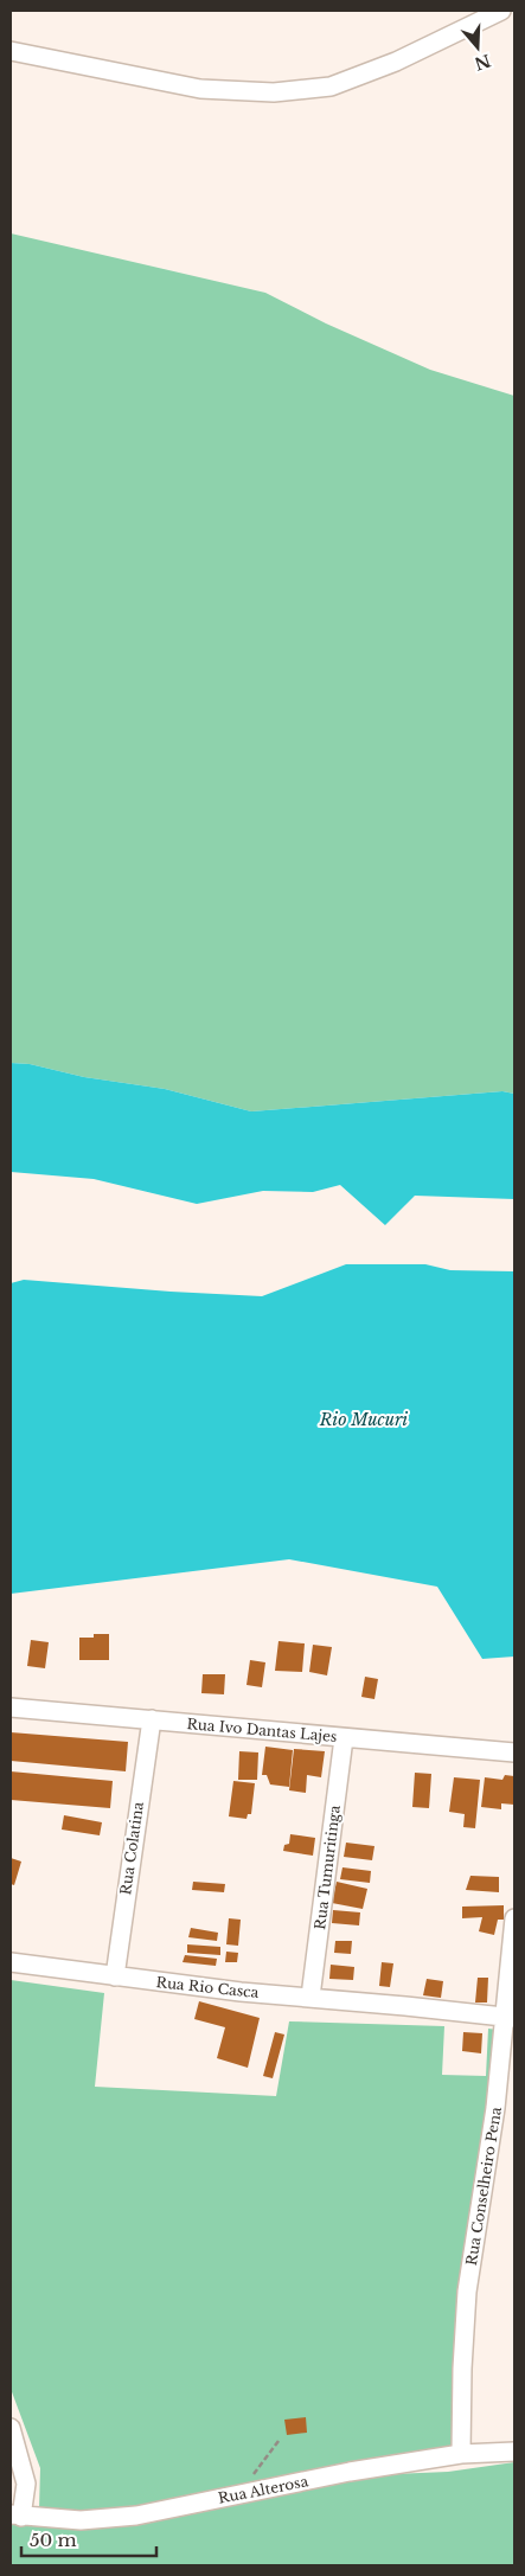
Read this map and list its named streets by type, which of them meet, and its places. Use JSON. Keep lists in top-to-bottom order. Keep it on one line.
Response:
{"streets":{"street":["Rua Ivo Dantas Lajes","Rua Colatina","Rua Tumuritinga","Rua Rio Casca","Rua Conselheiro Pena","Rua Alterosa"]},"crossings":[["Rua Ivo Dantas Lajes","Rua Colatina"],["Rua Ivo Dantas Lajes","Rua Tumuritinga"],["Rua Colatina","Rua Rio Casca"],["Rua Tumuritinga","Rua Rio Casca"],["Rua Rio Casca","Rua Conselheiro Pena"],["Rua Conselheiro Pena","Rua Alterosa"]],"water":["Rio Mucuri"],"scale_bar":"50 m","north":"bottom"}
